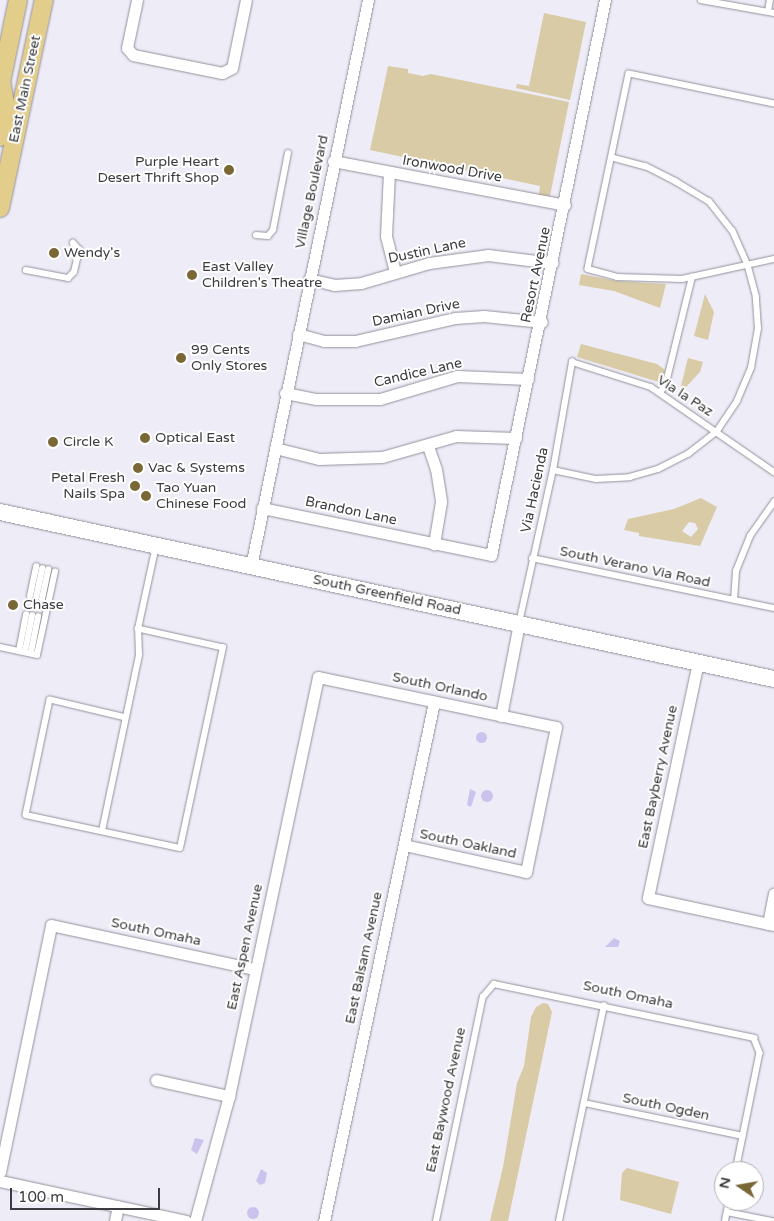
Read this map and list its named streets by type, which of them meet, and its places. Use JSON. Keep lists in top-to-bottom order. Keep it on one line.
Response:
{"streets":{"main road":["East Main Street","South Greenfield Road"],"street":["Ironwood Drive","Village Boulevard","Dustin Lane","Resort Avenue","Damian Drive","Candice Lane","Brandon Lane","South Orlando","East Bayberry Avenue","South Oakland","South Omaha","East Aspen Avenue","East Balsam Avenue"],"lane":["Via la Paz","Via Hacienda","South Verano Via Road","East Baywood Avenue","South Ogden"]},"crossings":[["Ironwood Drive","Village Boulevard"],["Ironwood Drive","Resort Avenue"],["Village Boulevard","Dustin Lane"],["Village Boulevard","Damian Drive"],["Village Boulevard","Candice Lane"],["Village Boulevard","Brandon Lane"],["Village Boulevard","South Greenfield Road"],["Dustin Lane","Resort Avenue"],["Resort Avenue","Damian Drive"],["Resort Avenue","Candice Lane"],["Resort Avenue","Brandon Lane"],["Via la Paz","Via Hacienda"],["Via Hacienda","South Verano Via Road"],["Via Hacienda","South Greenfield Road"],["South Greenfield Road","East Bayberry Avenue"],["South Orlando","South Oakland"],["South Orlando","East Aspen Avenue"],["South Orlando","East Balsam Avenue"],["South Oakland","East Balsam Avenue"],["South Omaha","East Aspen Avenue"],["South Omaha","East Baywood Avenue"],["South Omaha","South Ogden"]],"places":["Purple Heart Desert Thrift Shop","Wendy's","East Valley Children's Theatre","99 Cents Only Stores","Optical East","Circle K","Vac & Systems","Petal Fresh Nails Spa","Tao Yuan Chinese Food","Chase"],"scale_bar":"100 m","north":"left"}
